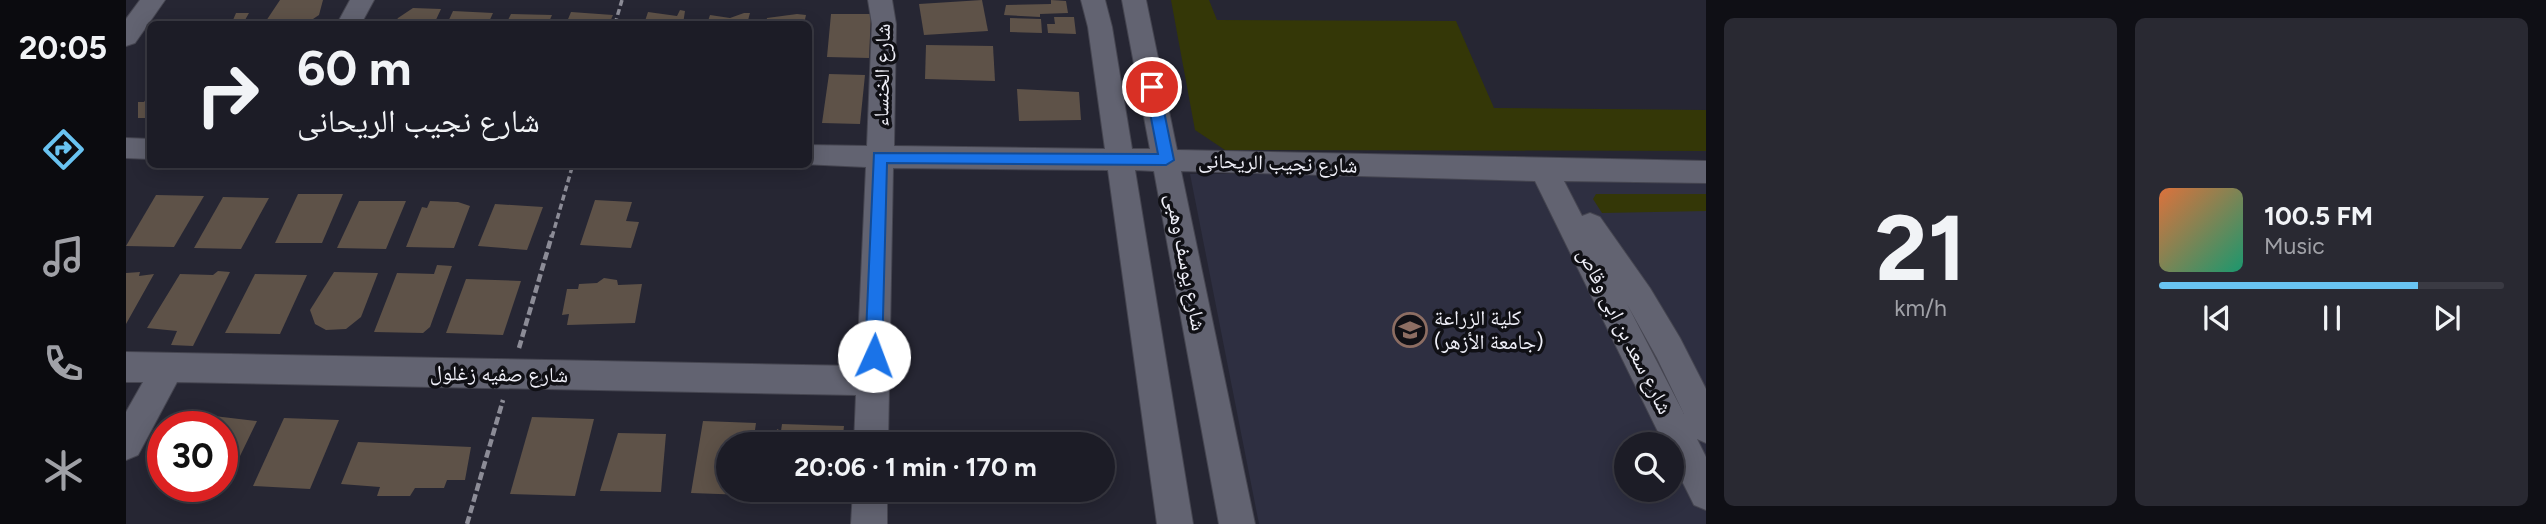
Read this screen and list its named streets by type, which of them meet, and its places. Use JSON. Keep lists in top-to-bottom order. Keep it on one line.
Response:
{"streets":{"street":["شارع الخنساء","شارع نجيب الريحانى","شارع يوسف وهبى","شارع سعد بن ابى وقاص","شارع صفيه زغلول"]},"crossings":[["شارع الخنساء","شارع نجيب الريحانى"],["شارع الخنساء","شارع صفيه زغلول"],["شارع نجيب الريحانى","شارع يوسف وهبى"],["شارع نجيب الريحانى","شارع سعد بن ابى وقاص"]],"places":{"school or university":["كلية الزراعة (جامعة الأزهر)"]},"page":{"tabs":"20:05","tile":["21","km/h"],"turn":["60 m","شارع نجيب الريحانى"],"song":["100.5 FM","Music"],"limit":"30","trip":"20:06 · 1 min · 170 m"}}
